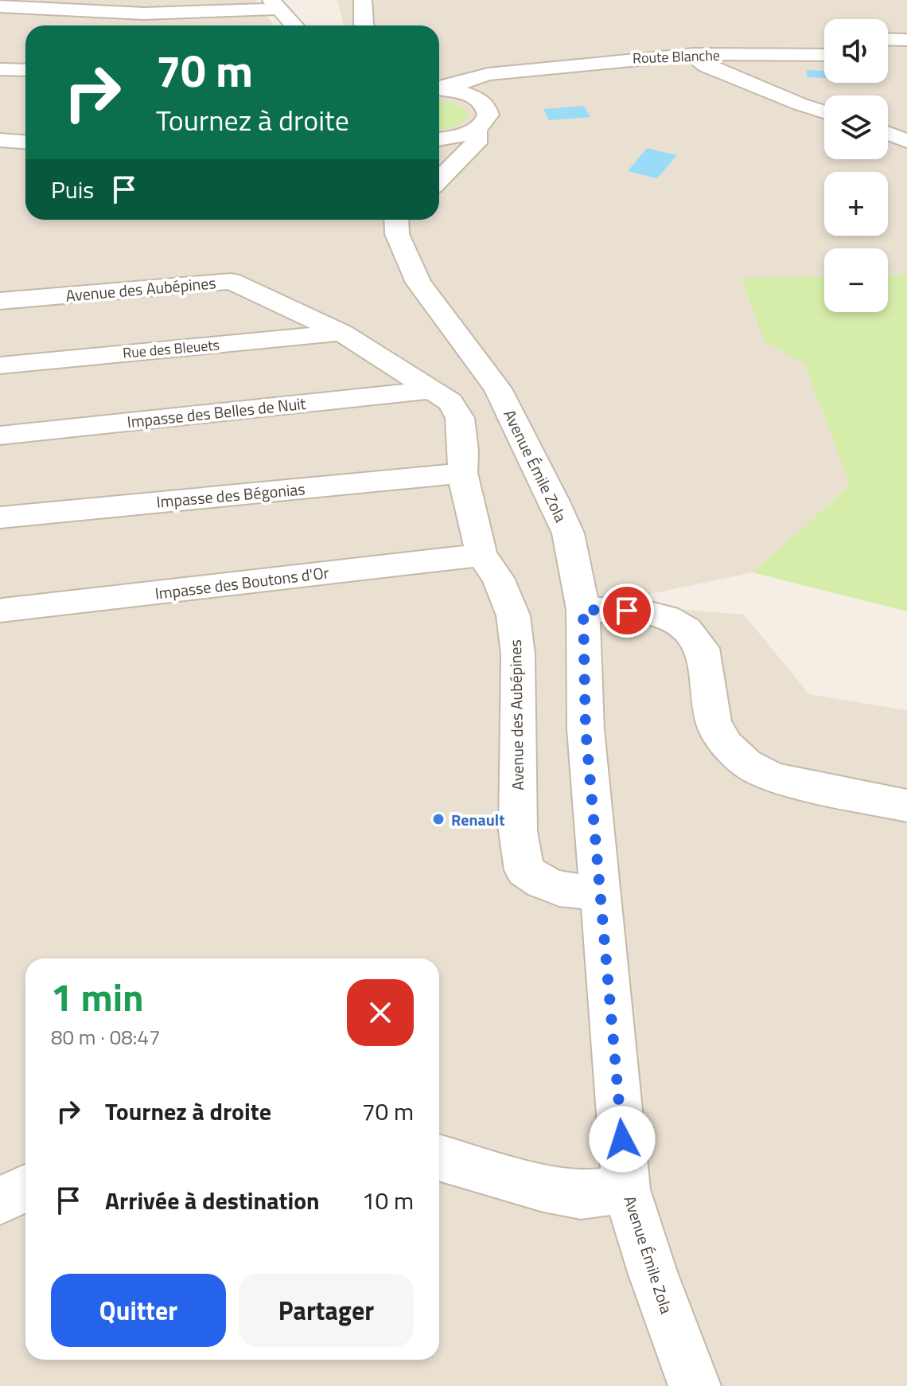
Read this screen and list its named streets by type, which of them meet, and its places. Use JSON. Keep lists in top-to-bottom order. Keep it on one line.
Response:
{"streets":{"street":["Route Blanche","Avenue des Aubépines","Rue des Bleuets","Impasse des Belles de Nuit","Avenue Émile Zola","Impasse des Bégonias","Impasse des Boutons d'Or"]},"crossings":[["Avenue des Aubépines","Rue des Bleuets"],["Avenue des Aubépines","Impasse des Belles de Nuit"],["Avenue des Aubépines","Avenue Émile Zola"],["Avenue des Aubépines","Impasse des Bégonias"],["Avenue des Aubépines","Impasse des Boutons d'Or"]],"places":["Renault"],"page":{"map_buttons":["+","−"],"turn":["70 m","Tournez à droite"],"then":"Puis","heading":["1 min","80 m · 08:47"],"list":[{"name":"Tournez à droite","value":"70 m"},{"name":"Arrivée à destination","value":"10 m"}],"buttons":["Quitter","Partager"]}}
